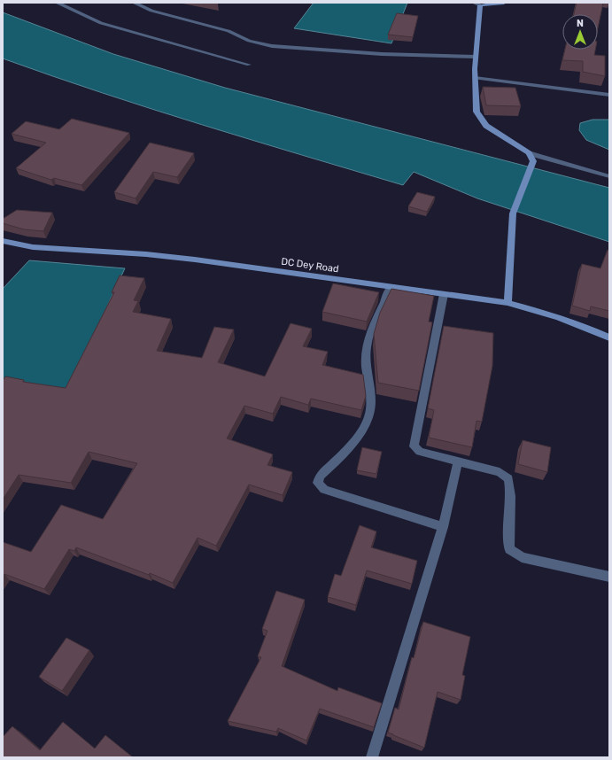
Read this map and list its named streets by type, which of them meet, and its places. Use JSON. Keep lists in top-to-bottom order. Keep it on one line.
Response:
{"streets":{"street":["DC Dey Road"]},"north":"top"}
